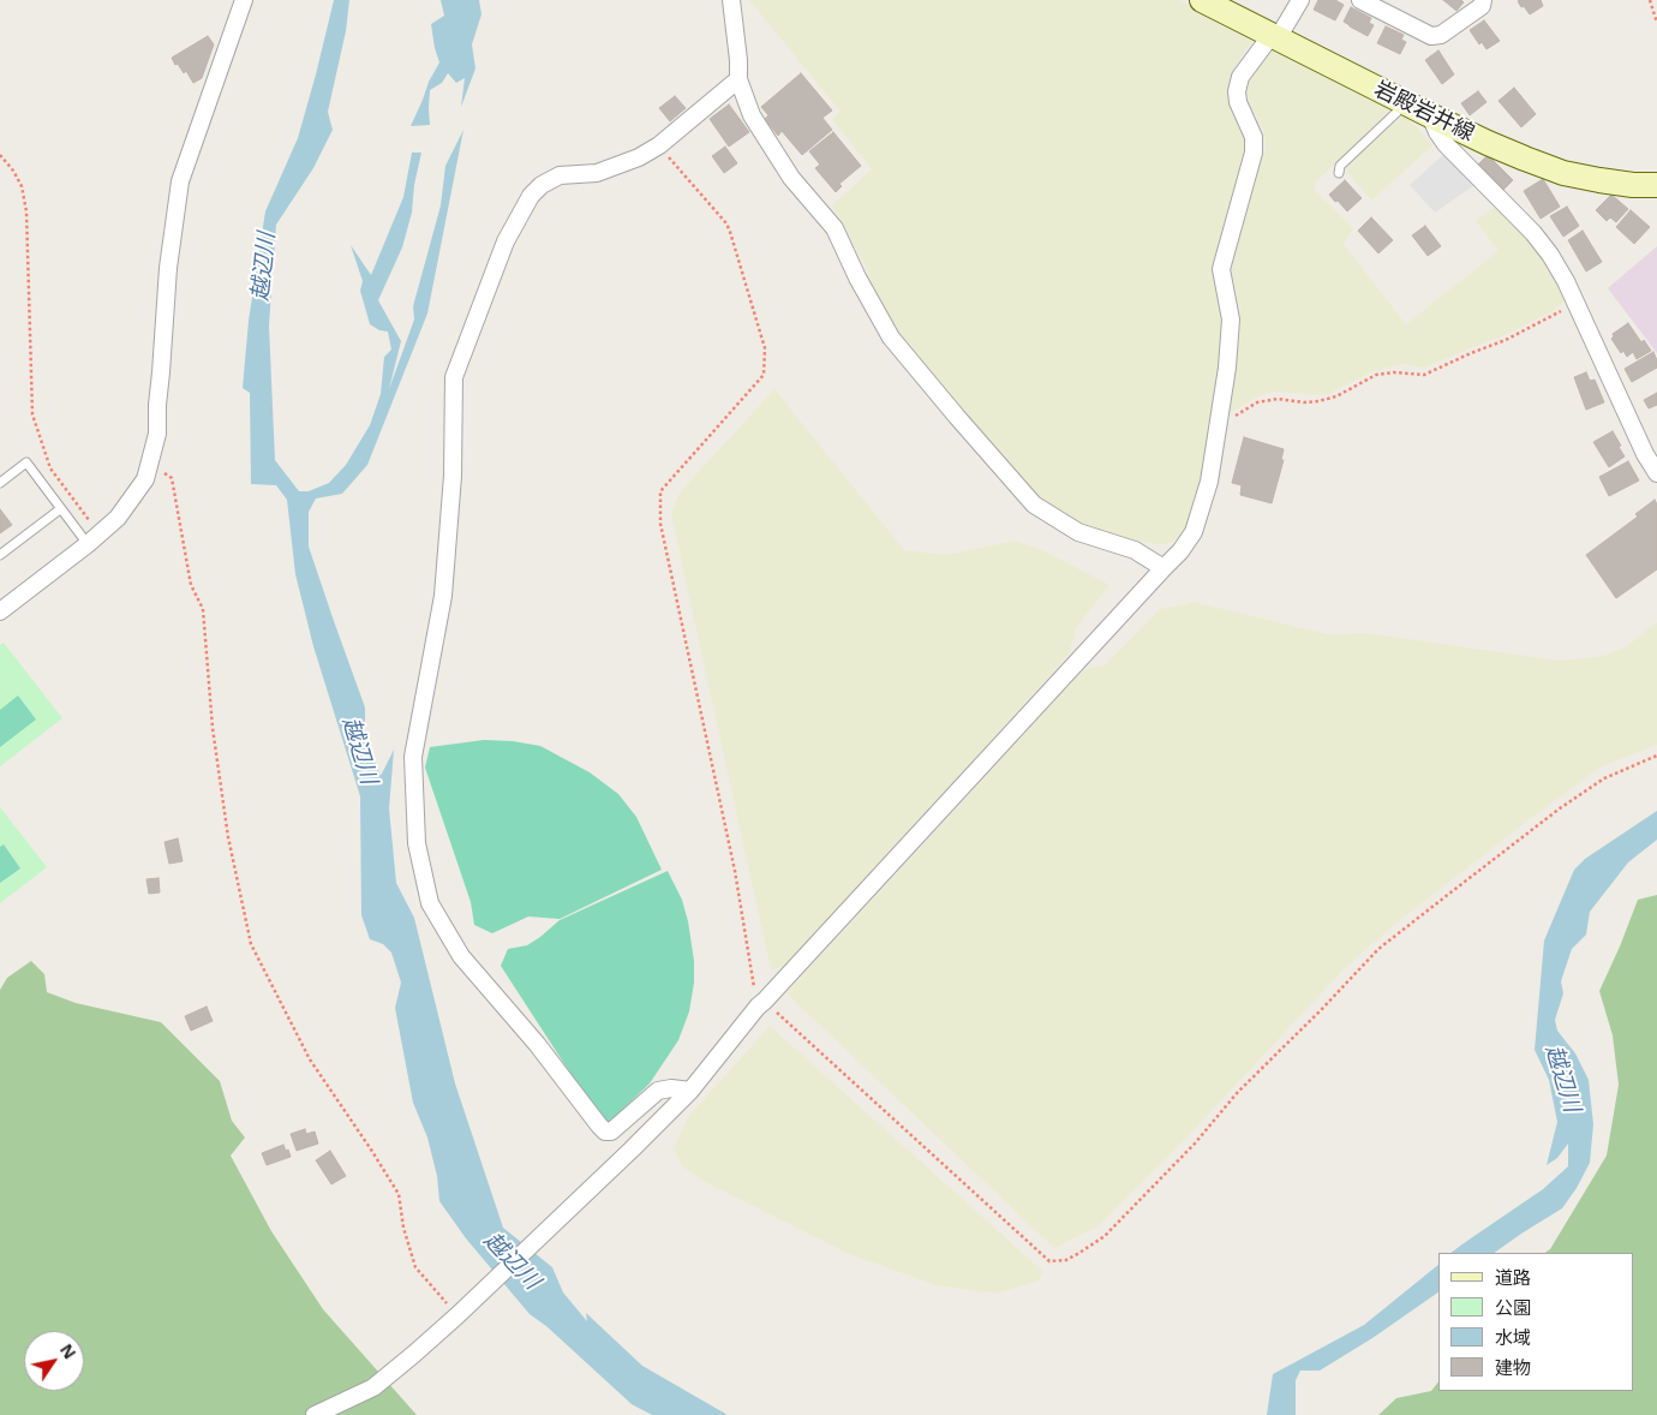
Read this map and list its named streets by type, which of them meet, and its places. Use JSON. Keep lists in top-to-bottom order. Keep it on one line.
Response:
{"streets":{"main road":["岩殿岩井線"]},"water":["越辺川"],"legend":["道路","公園","水域","建物"],"north":"top right"}
